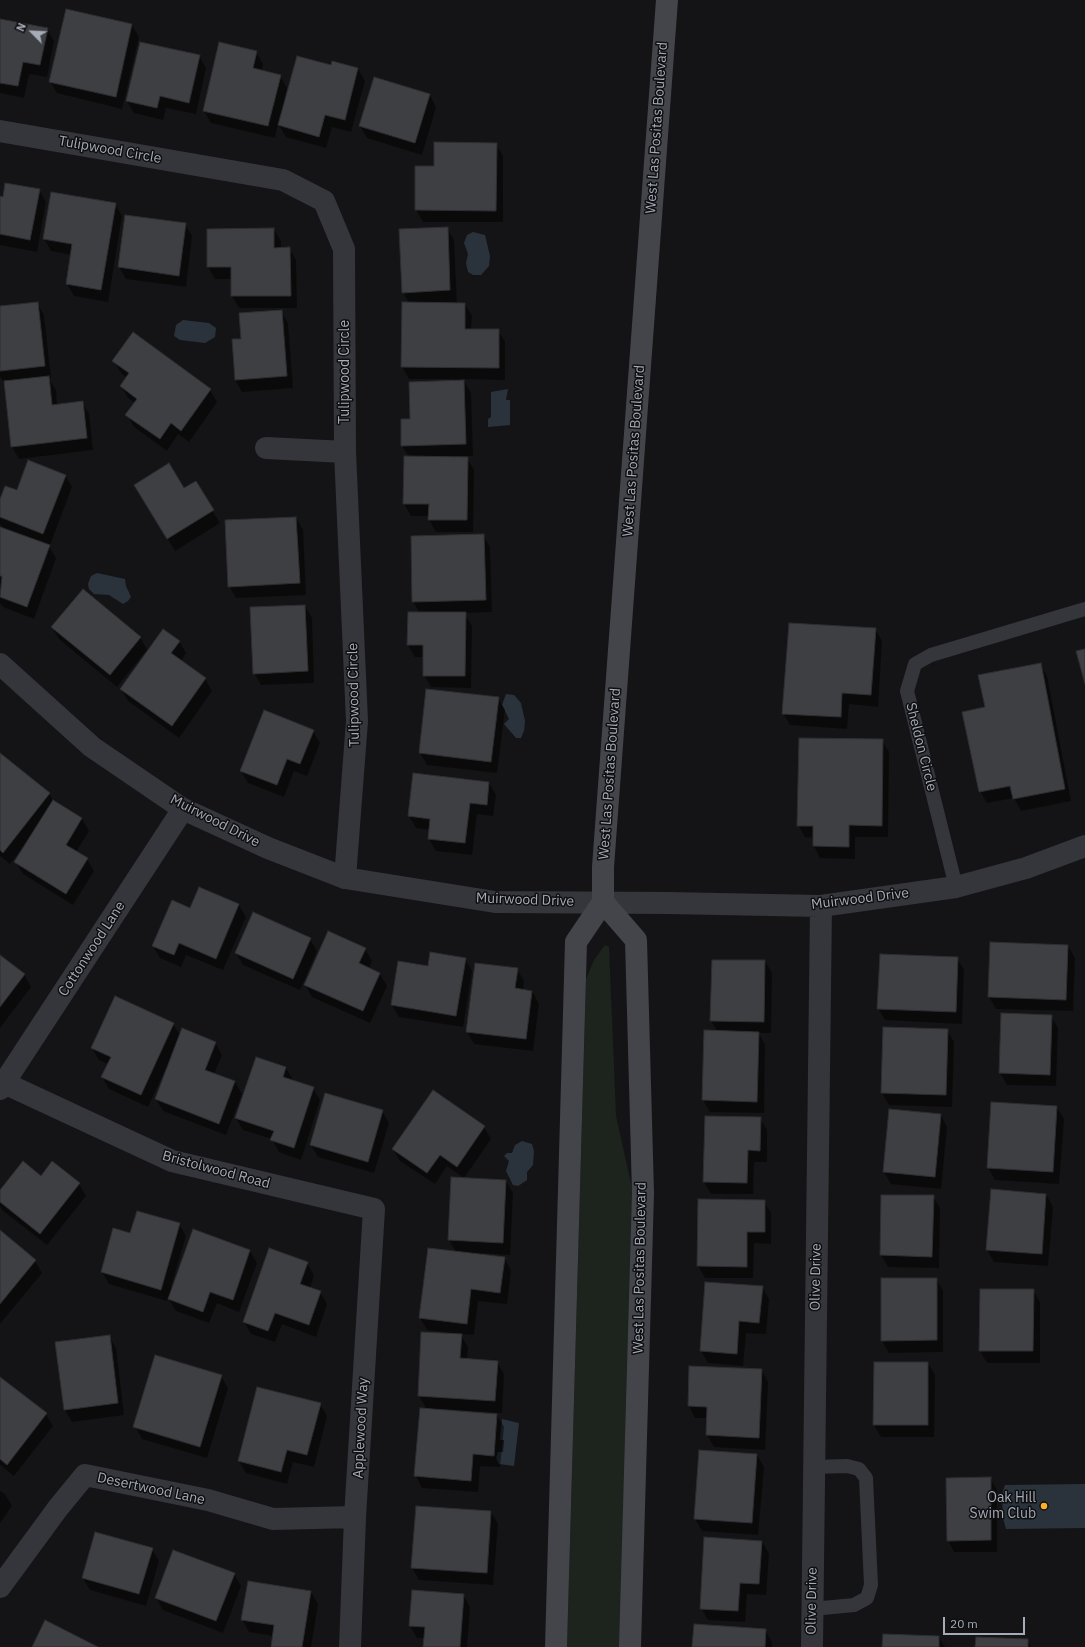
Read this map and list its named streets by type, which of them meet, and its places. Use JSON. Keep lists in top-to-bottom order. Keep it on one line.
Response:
{"streets":{"main road":["West Las Positas Boulevard"],"street":["Tulipwood Circle","Muirwood Drive","Cottonwood Lane","Bristolwood Road","Olive Drive","Applewood Way","Desertwood Lane"],"lane":["Sheldon Circle"]},"crossings":[["West Las Positas Boulevard","Muirwood Drive"],["Tulipwood Circle","Muirwood Drive"],["Sheldon Circle","Muirwood Drive"],["Muirwood Drive","Cottonwood Lane"],["Muirwood Drive","Olive Drive"],["Cottonwood Lane","Bristolwood Road"],["Bristolwood Road","Applewood Way"],["Applewood Way","Desertwood Lane"]],"places":["Oak Hill Swim Club"],"scale_bar":"20 m","north":"top left"}
